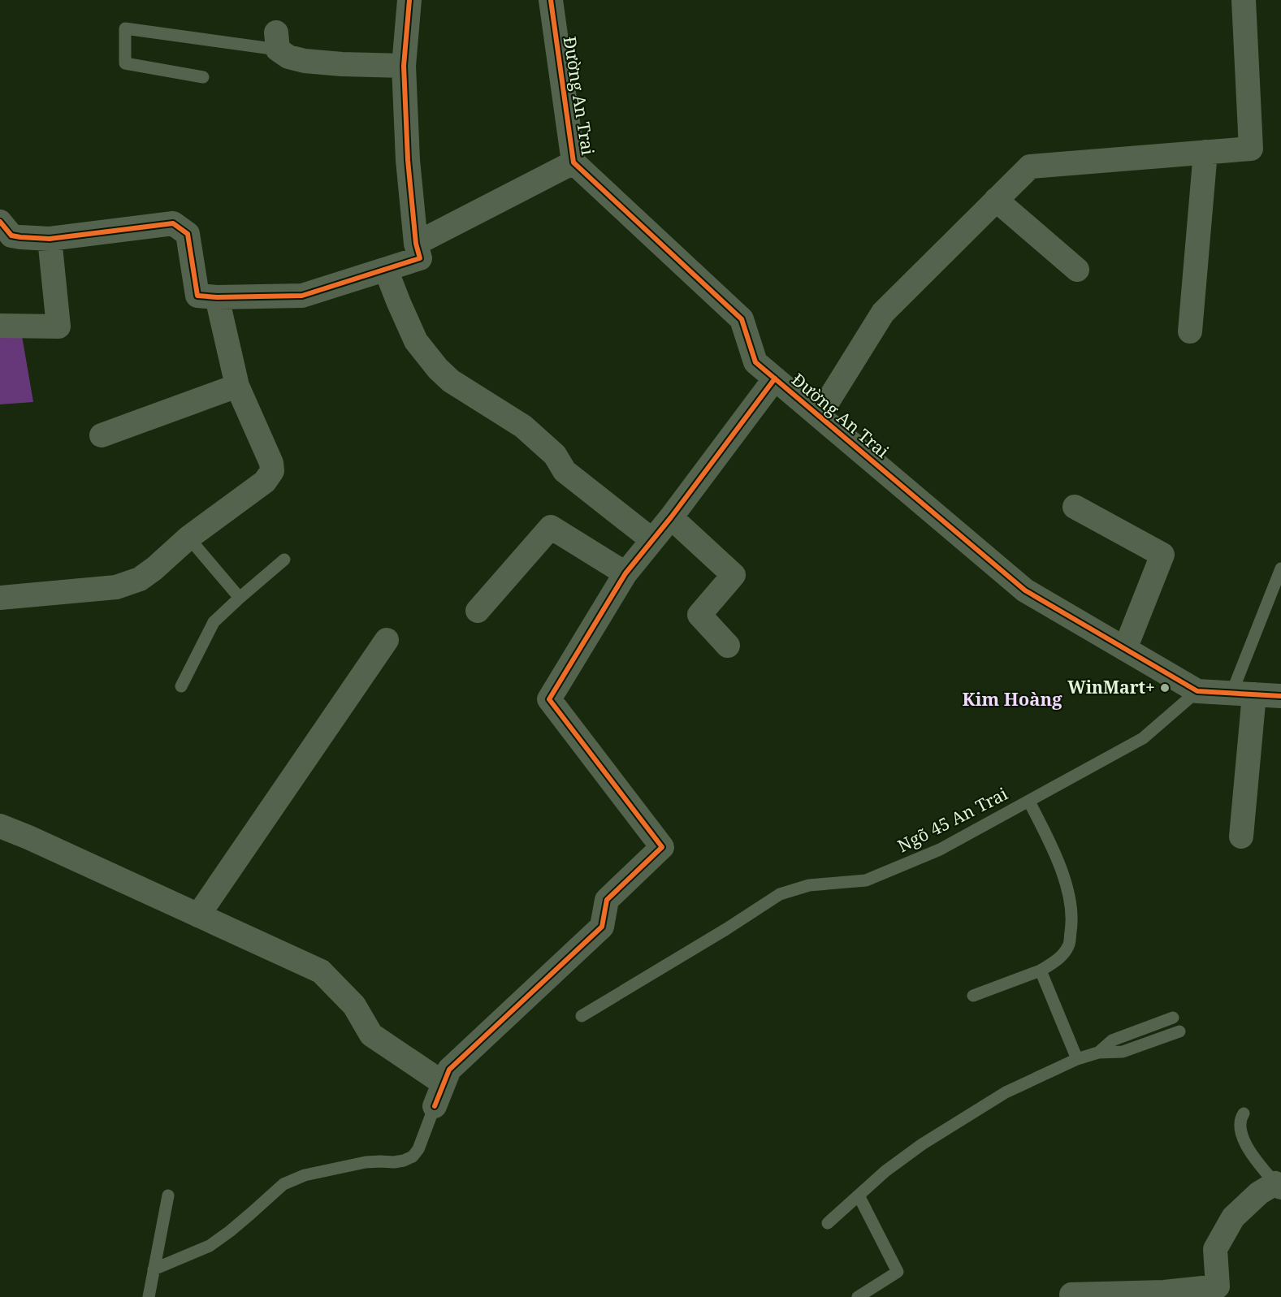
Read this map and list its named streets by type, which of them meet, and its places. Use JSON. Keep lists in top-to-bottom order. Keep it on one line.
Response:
{"streets":{"street":["Đường An Trai"],"lane":["Ngõ 45 An Trai"]},"crossings":[["Đường An Trai","Ngõ 45 An Trai"]],"districts":["Kim Hoàng"],"places":["WinMart+"]}
